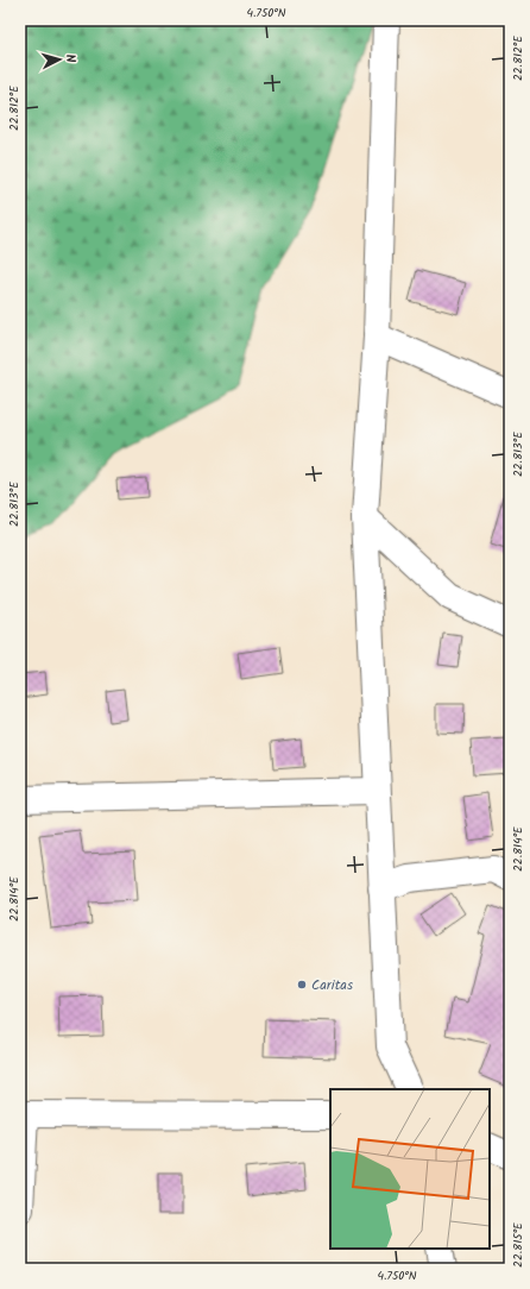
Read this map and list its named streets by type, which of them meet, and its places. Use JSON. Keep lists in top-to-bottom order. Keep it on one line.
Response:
{"places":["Caritas"],"north":"right","coordinates":["4.750°N","22.812°E","22.813°E","22.814°E","22.815°E"]}
